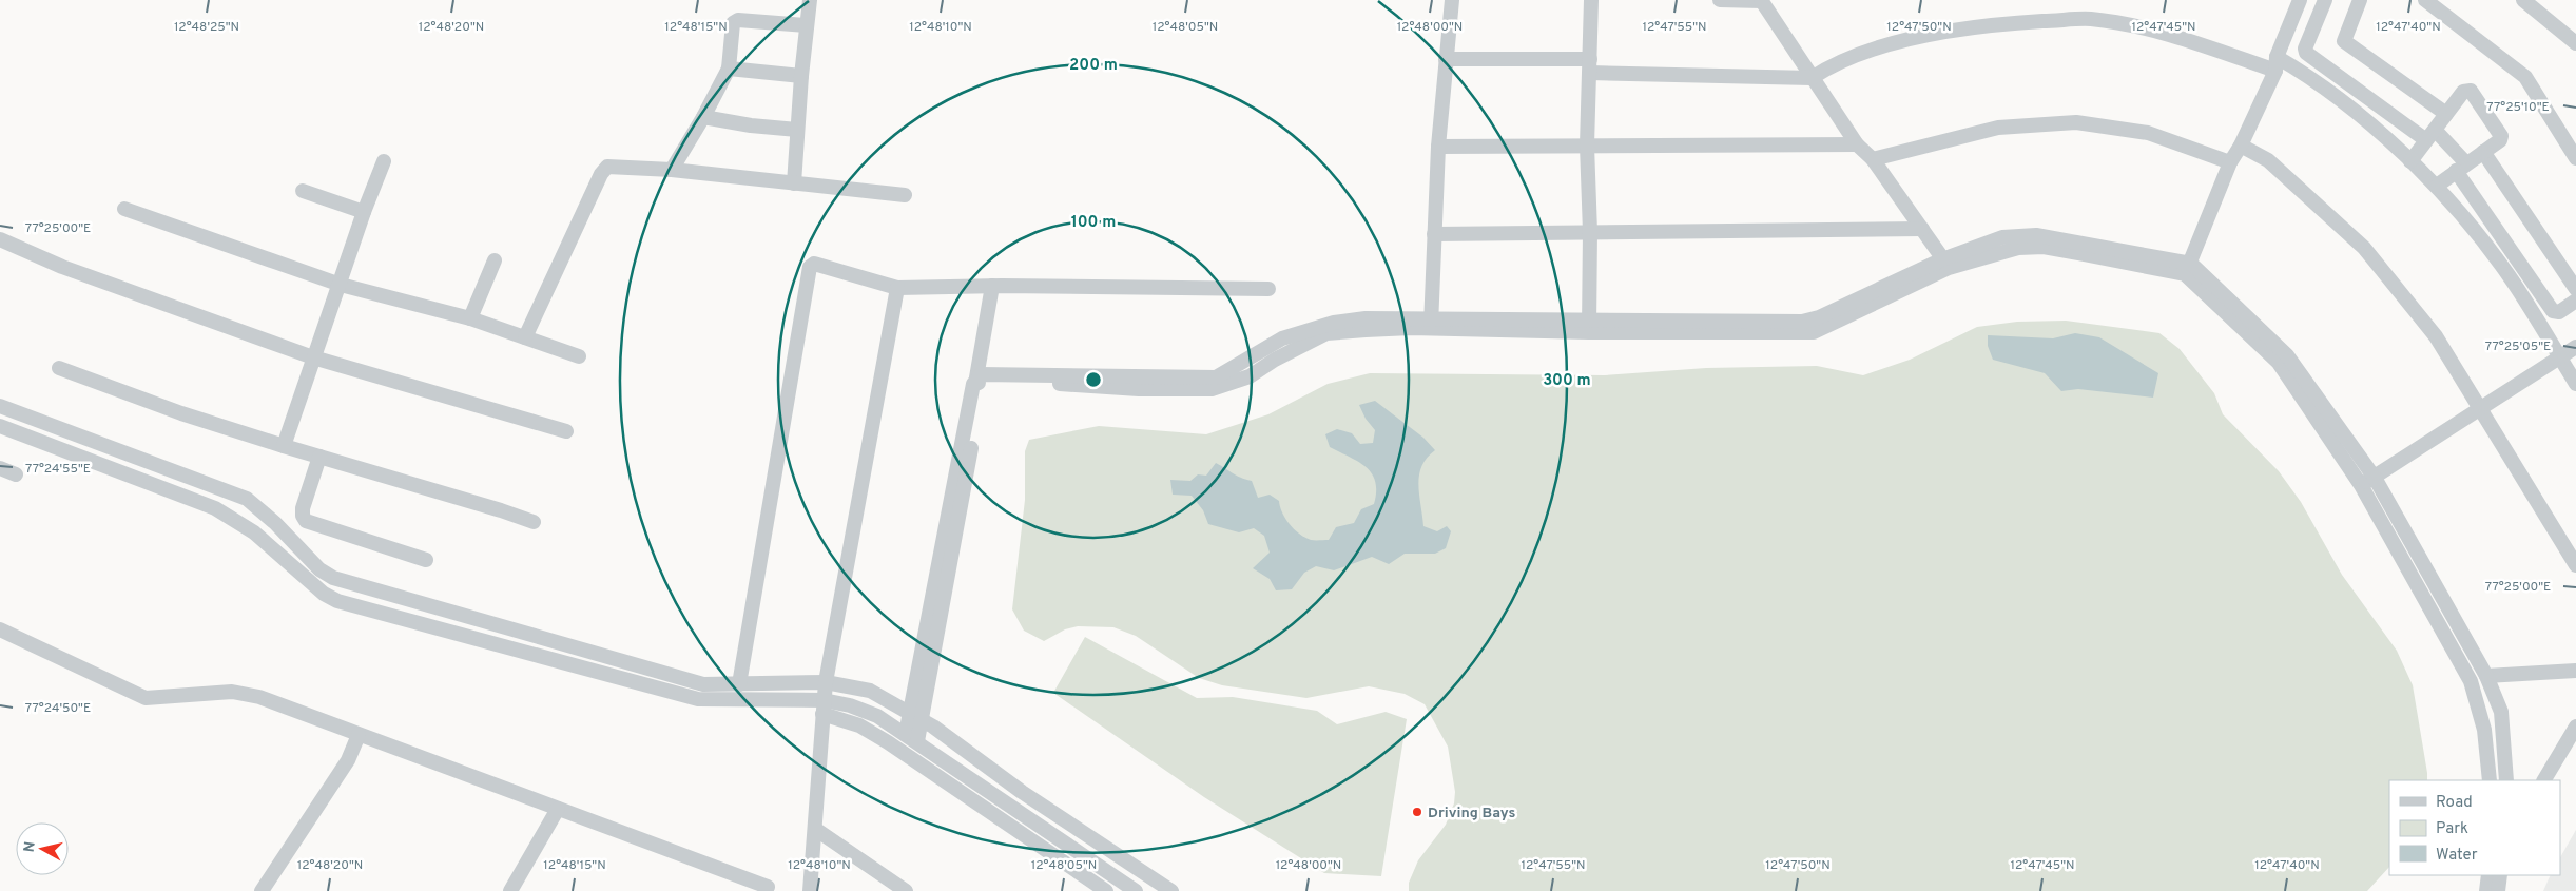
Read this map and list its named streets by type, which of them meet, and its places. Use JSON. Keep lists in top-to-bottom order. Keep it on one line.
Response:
{"places":["Driving Bays"],"legend":["Road","Park","Water"],"north":"left","coordinates":["12°48'25\"N","12°48'20\"N","12°48'15\"N","12°48'10\"N","12°48'05\"N","12°48'00\"N","12°47'55\"N","12°47'50\"N","12°47'45\"N","12°47'40\"N","77°25'10\"E","77°25'00\"E","77°25'05\"E","77°24'55\"E","77°24'50\"E"],"rings":["200 m","100 m","300 m"]}
